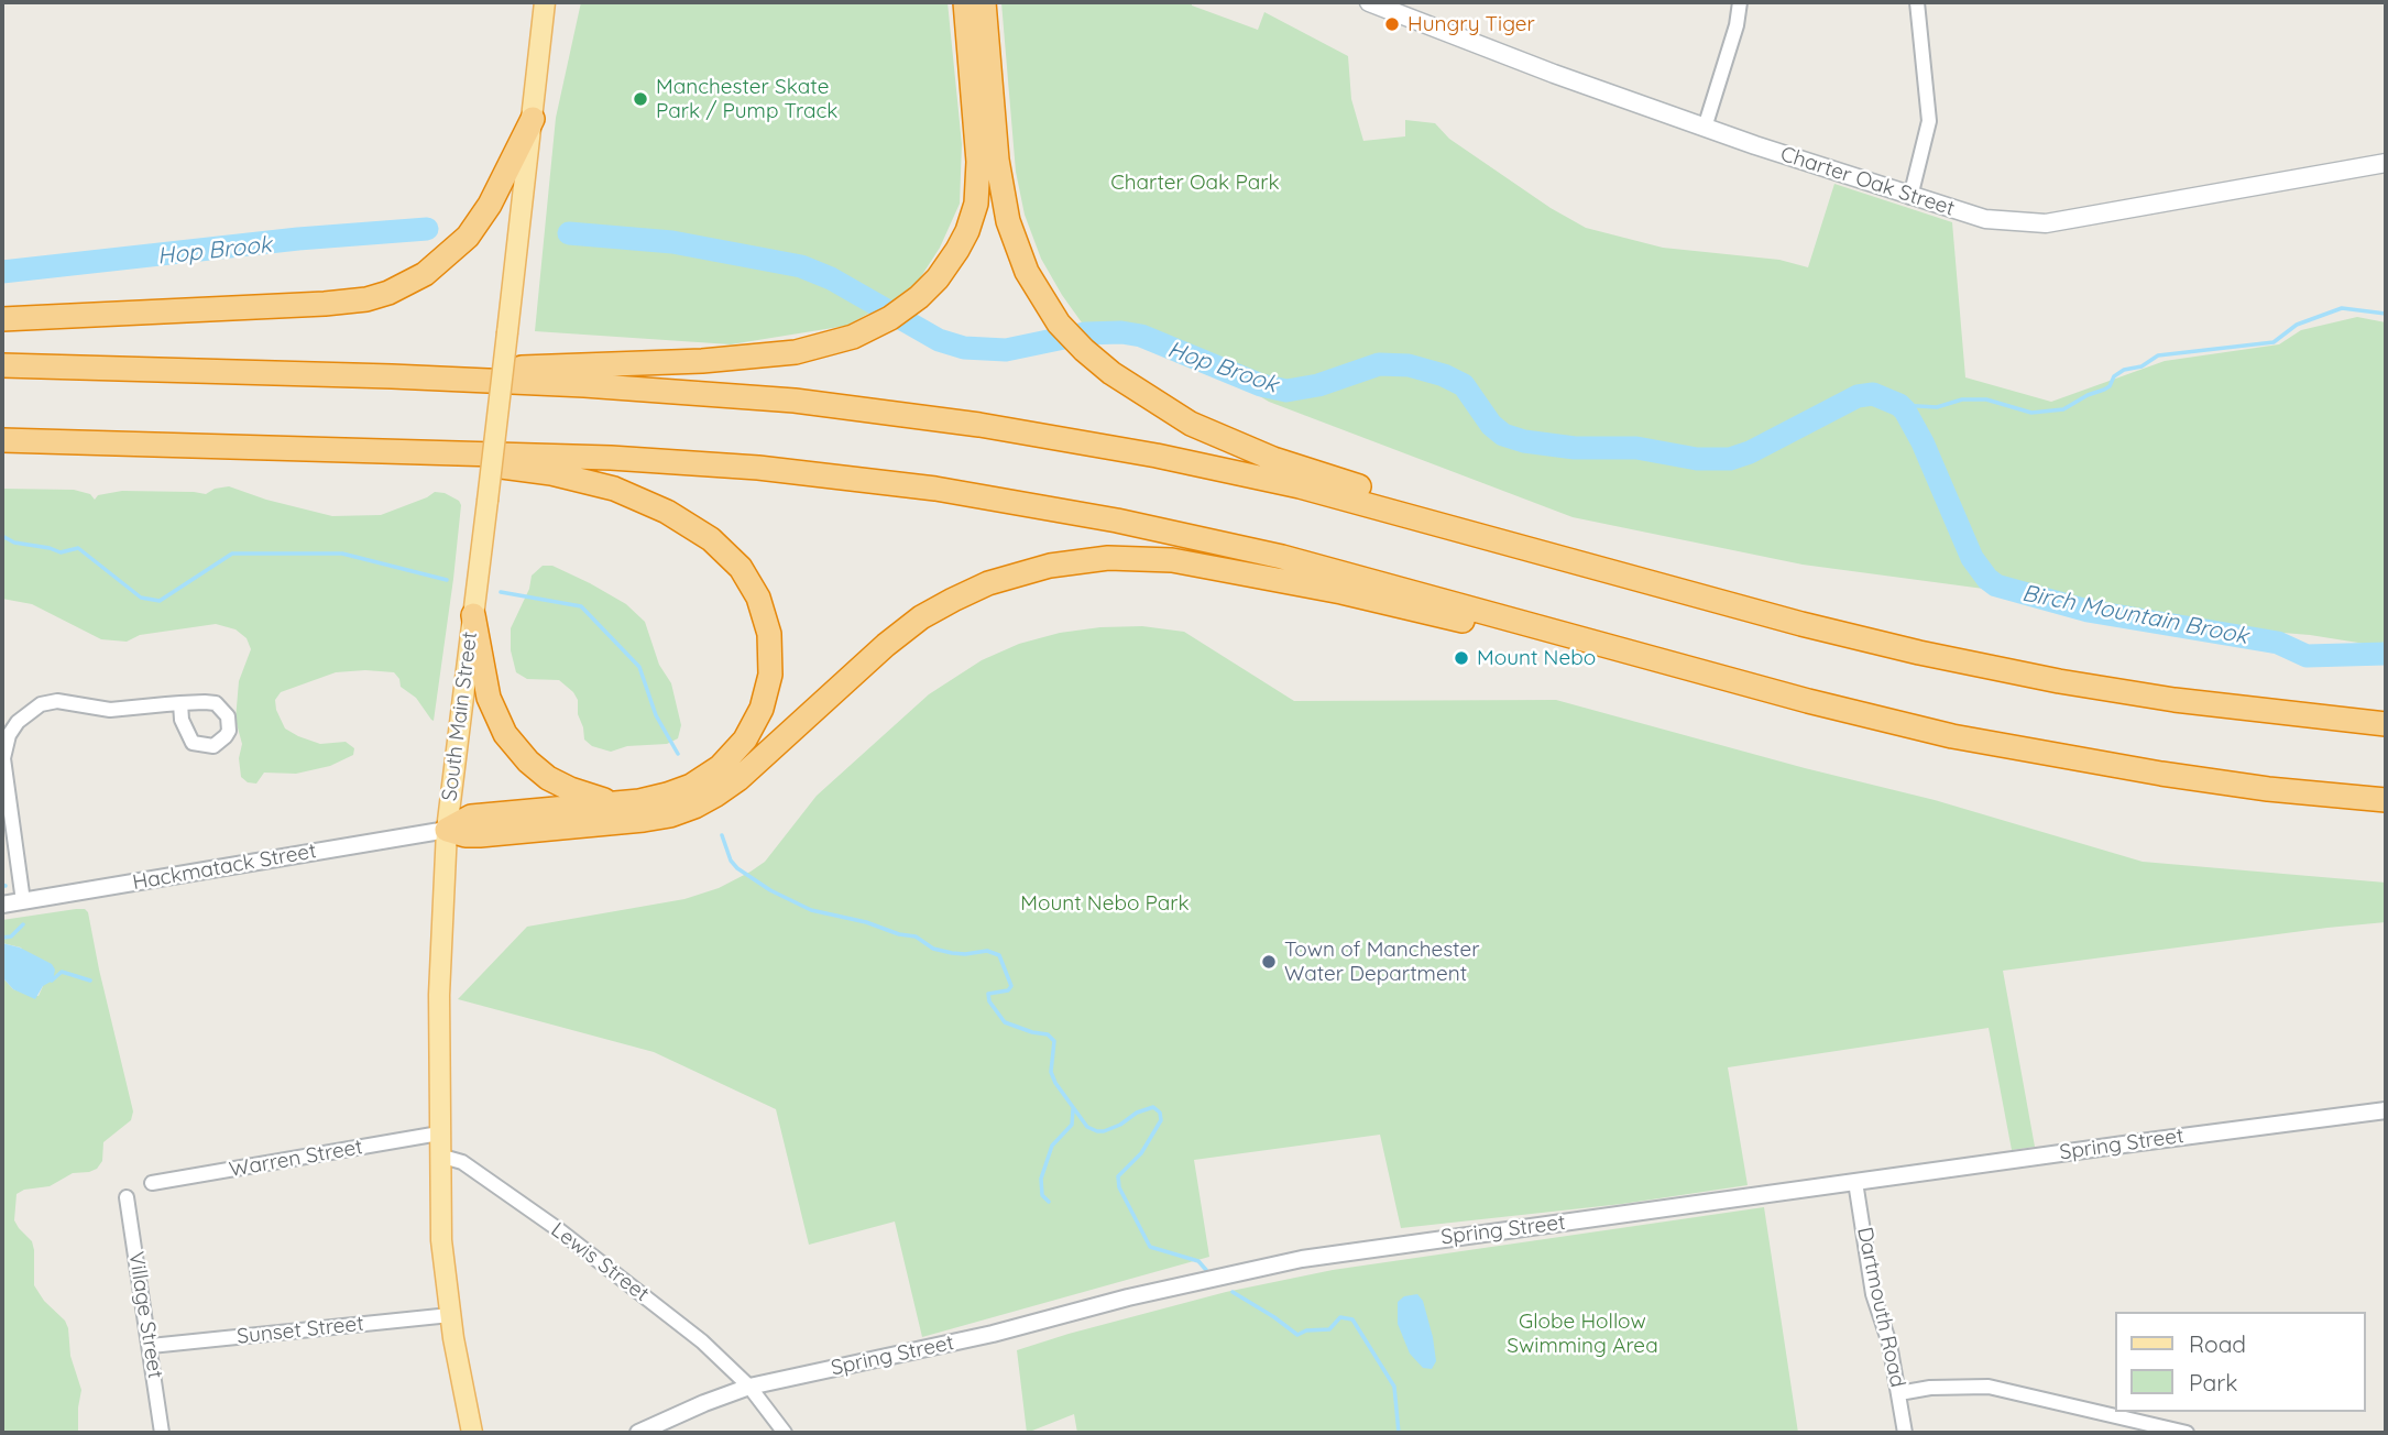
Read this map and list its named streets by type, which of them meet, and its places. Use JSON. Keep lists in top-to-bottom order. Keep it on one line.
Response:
{"streets":{"main road":["Charter Oak Street","South Main Street"],"street":["Hackmatack Street","Spring Street","Warren Street","Lewis Street","Dartmouth Road","Village Street","Sunset Street"]},"crossings":[["South Main Street","Hackmatack Street"],["South Main Street","Warren Street"],["South Main Street","Lewis Street"],["South Main Street","Sunset Street"],["Spring Street","Lewis Street"],["Spring Street","Dartmouth Road"],["Village Street","Sunset Street"]],"water":["Hop Brook","Birch Mountain Brook"],"parks":["Charter Oak Park","Mount Nebo Park","Globe Hollow Swimming Area"],"places":["Hungry Tiger","Manchester Skate Park / Pump Track","Mount Nebo","Town of Manchester Water Department"],"legend":["Road","Park"]}
